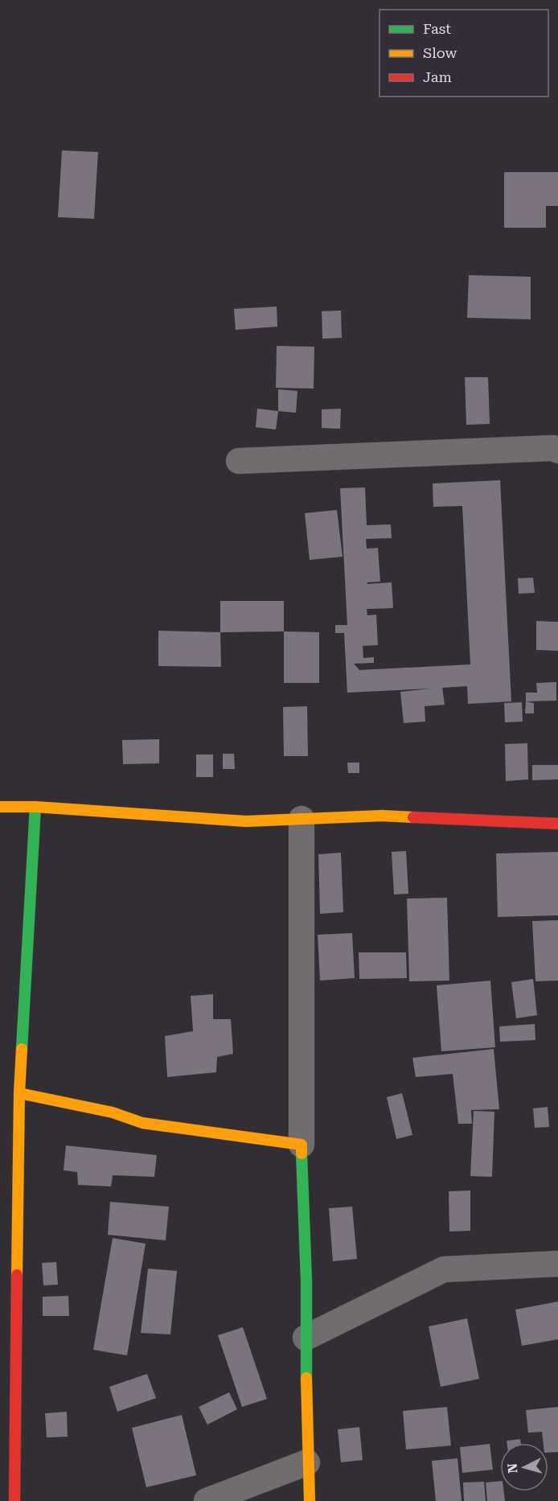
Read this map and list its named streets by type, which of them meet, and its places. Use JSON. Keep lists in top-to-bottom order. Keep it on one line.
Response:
{"legend":["Fast","Slow","Jam"],"north":"left"}
